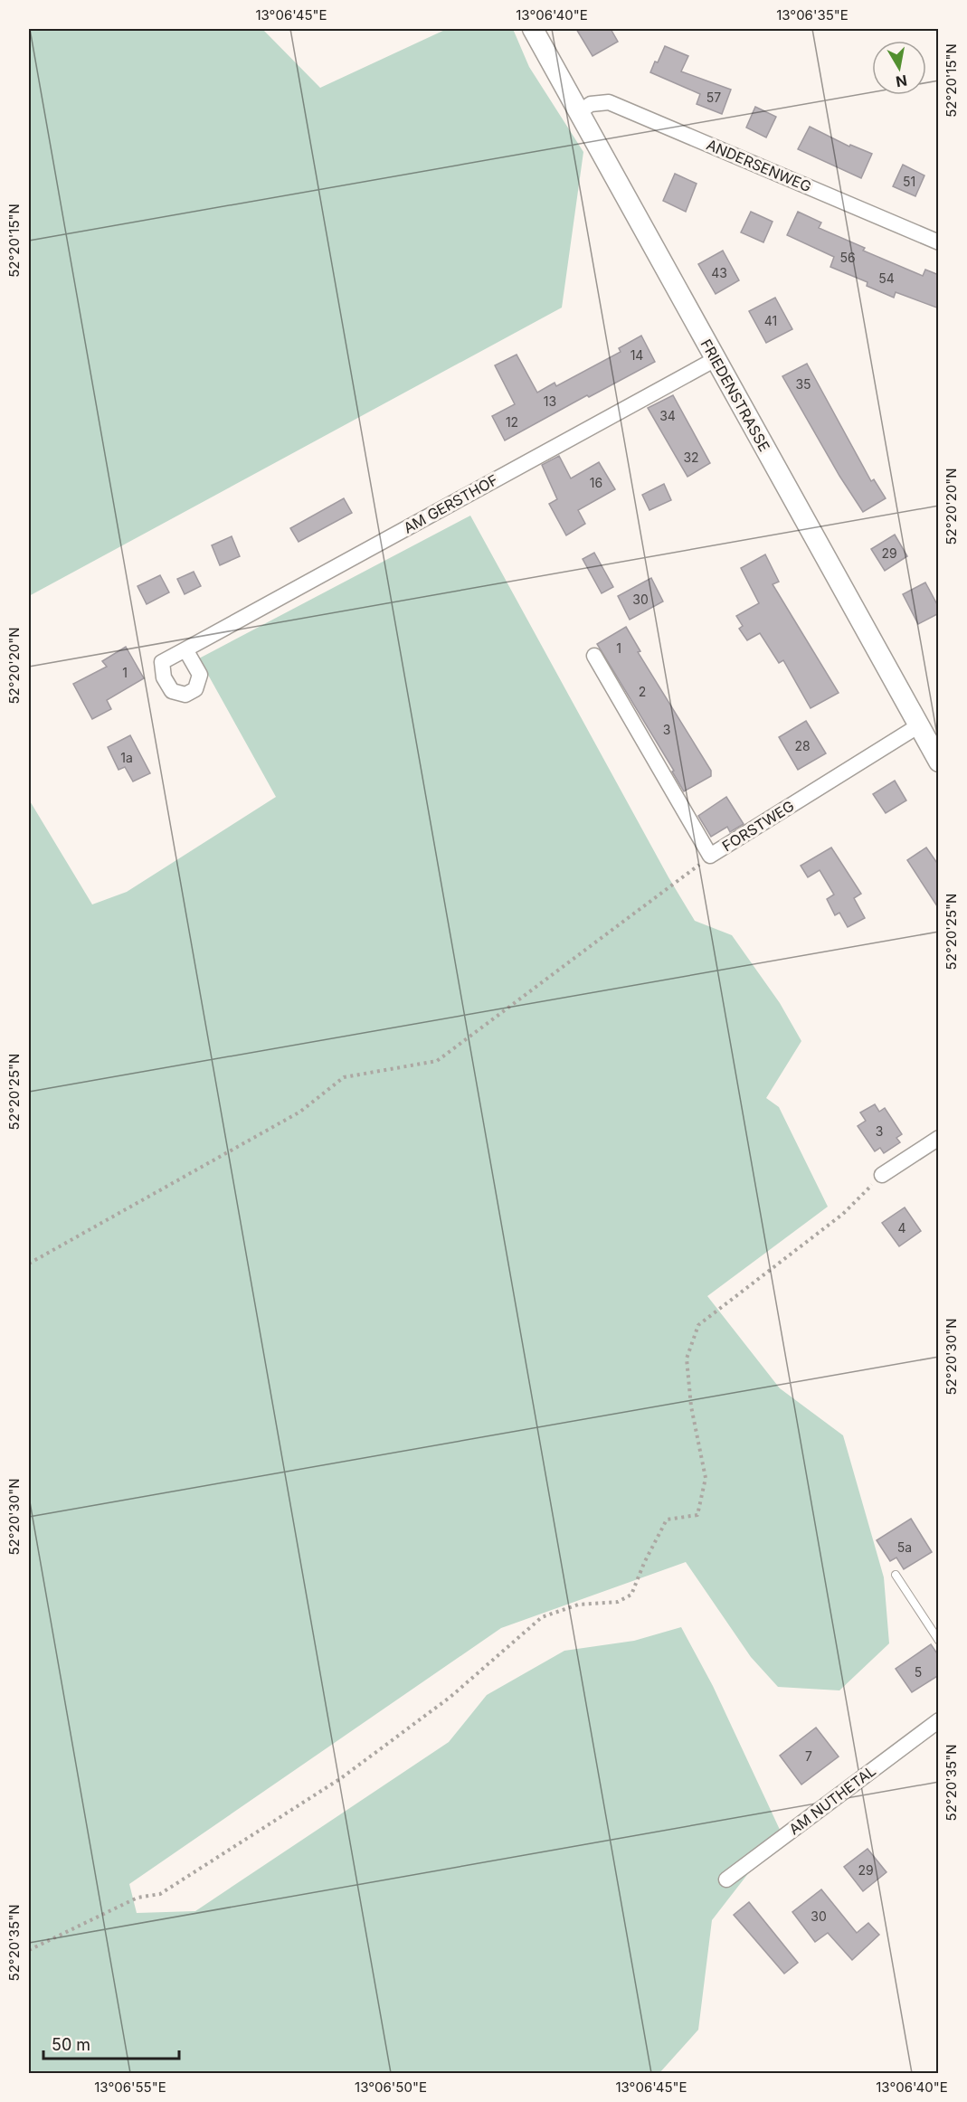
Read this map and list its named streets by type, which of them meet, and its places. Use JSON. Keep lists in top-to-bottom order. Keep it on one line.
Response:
{"streets":{"main road":["FRIEDENSTRASSE"],"street":["ANDERSENWEG","AM GERSTHOF","FORSTWEG","AM NUTHETAL"]},"crossings":[["ANDERSENWEG","FRIEDENSTRASSE"],["FRIEDENSTRASSE","AM GERSTHOF"],["FRIEDENSTRASSE","FORSTWEG"]],"house_numbers":["57","51","56","43","54","41","14","35","13","34","12","32","16","29","30","1","1","2","3","28","1a","3","4","5a","5","7","29","30"],"scale_bar":"50 m","north":"bottom","coordinates":["13°06'45\"E","13°06'40\"E","13°06'35\"E","52°20'15\"N","52°20'20\"N","52°20'25\"N","52°20'30\"N","52°20'35\"N","13°06'55\"E","13°06'50\"E"]}
